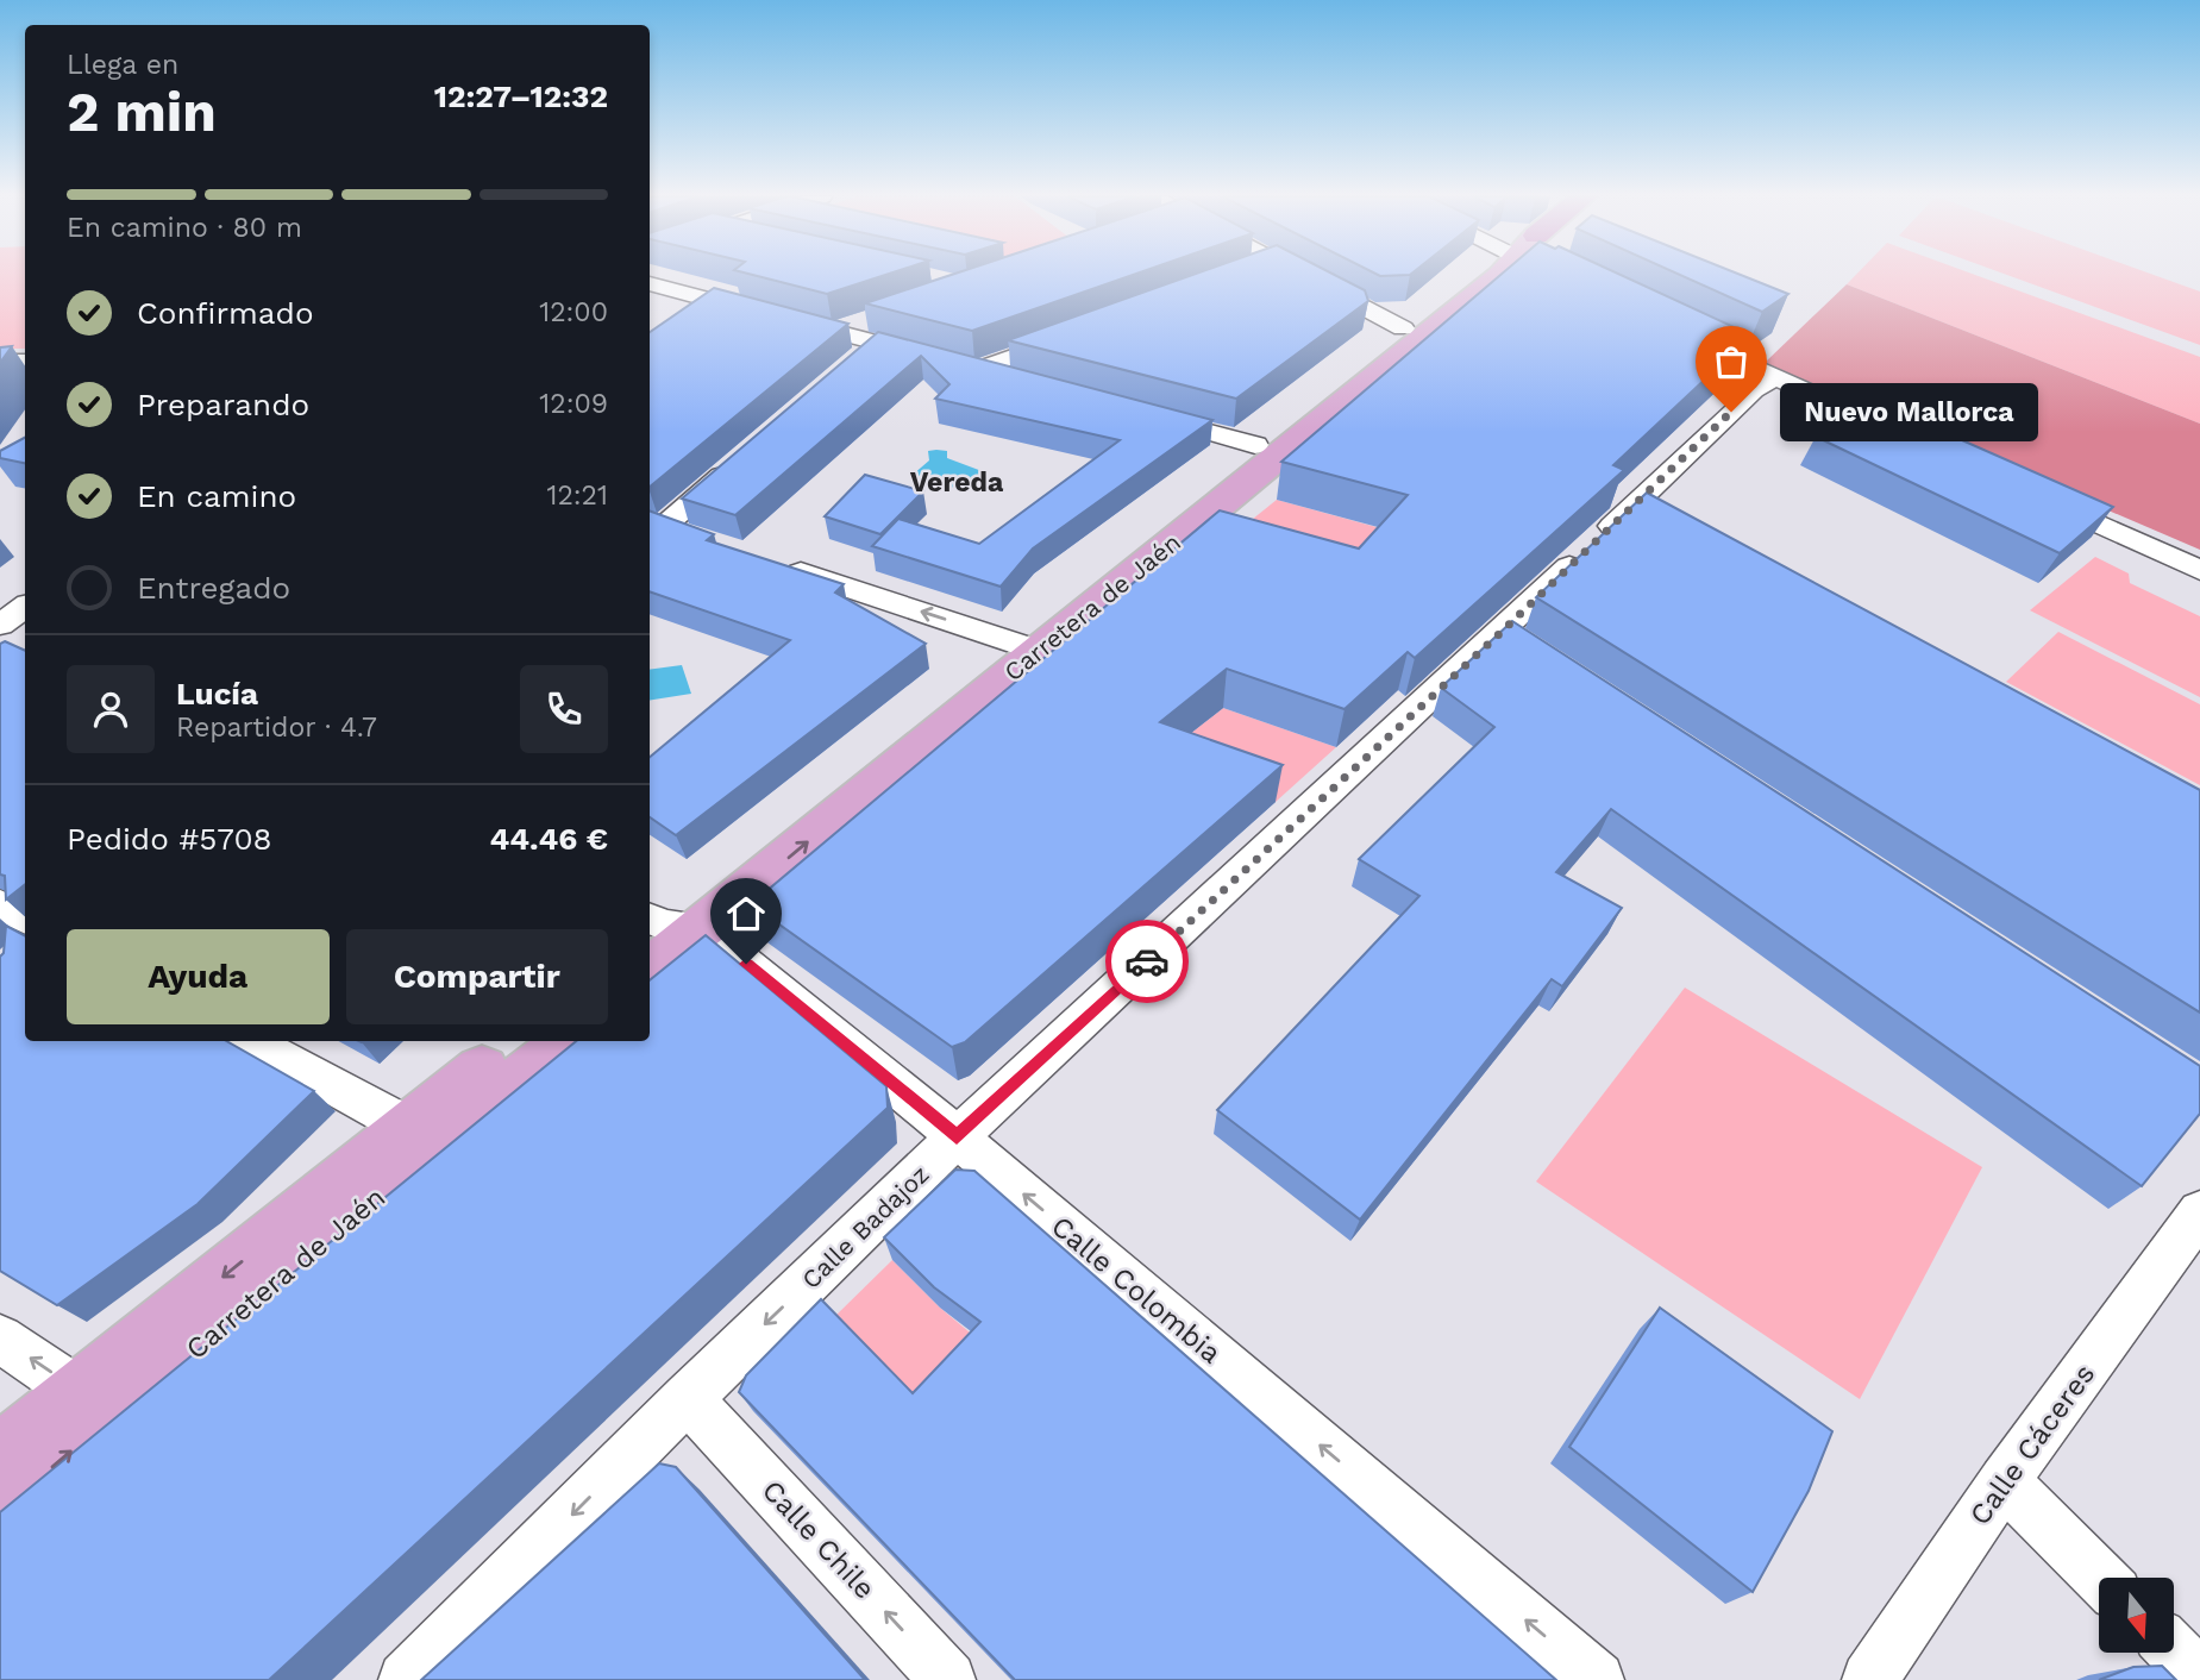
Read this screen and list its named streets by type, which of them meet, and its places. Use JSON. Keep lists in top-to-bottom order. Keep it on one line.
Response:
{"streets":{"main road":["Carretera de Jaén"],"street":["Calle Badajoz","Calle Colombia","Calle Cáceres","Calle Chile"]},"crossings":[["Carretera de Jaén","Calle Colombia"],["Calle Badajoz","Calle Colombia"],["Calle Badajoz","Calle Chile"]],"one_way":["Calle Badajoz","Calle Colombia","Calle Chile"],"districts":["Vereda"],"places":["Nuevo Mallorca"],"north":"bottom","page":{"heading":["2 min","Llega en","12:27–12:32"],"panel":["Lucía","Repartidor · 4.7","Pedido #5708","44.46 €"],"bar":"En camino · 80 m","list":[["Confirmado","12:00"],["Preparando","12:09"],["En camino","12:21"],"Entregado"],"bubble":"Nuevo Mallorca","buttons":["Ayuda","Compartir"]}}
